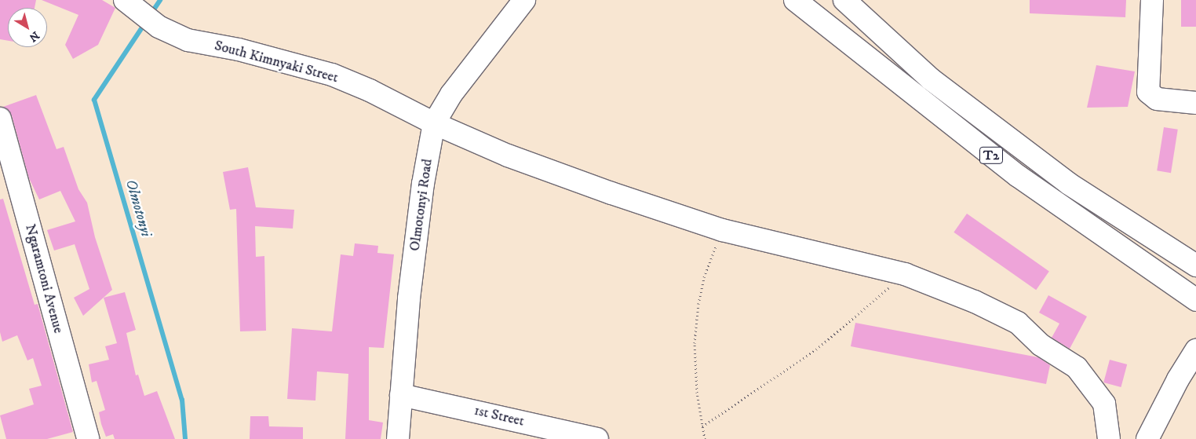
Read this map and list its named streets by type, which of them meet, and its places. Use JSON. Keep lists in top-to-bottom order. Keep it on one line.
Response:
{"streets":{"main road":["South Kimnyaki Street","T2","Olmotonyi Road","Ngaramtoni Avenue","1st Street"]},"crossings":[["South Kimnyaki Street","Olmotonyi Road"],["Olmotonyi Road","1st Street"]],"water":["Olmotonyi"],"north":"bottom right"}
